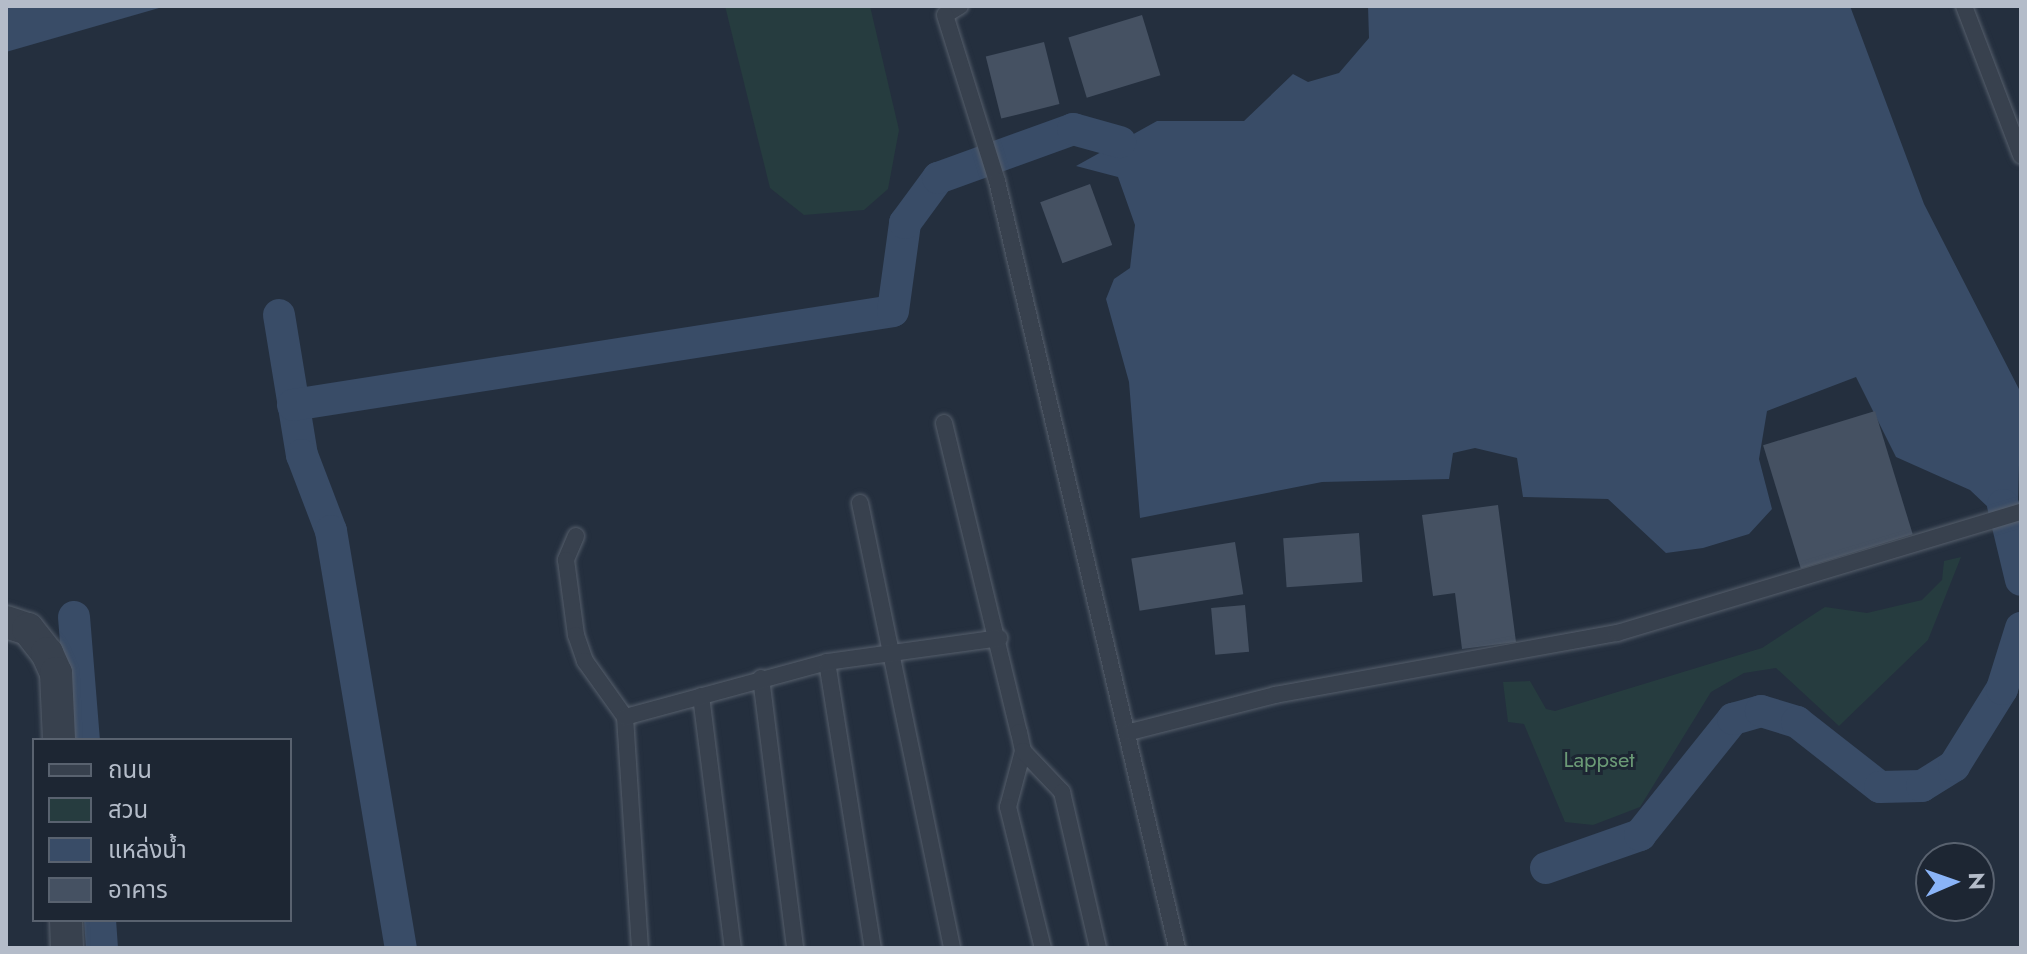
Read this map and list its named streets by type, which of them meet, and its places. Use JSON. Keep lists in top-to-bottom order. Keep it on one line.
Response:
{"parks":["Lappset"],"legend":["ถนน","สวน","แหล่งน้ำ","อาคาร"],"north":"right"}
